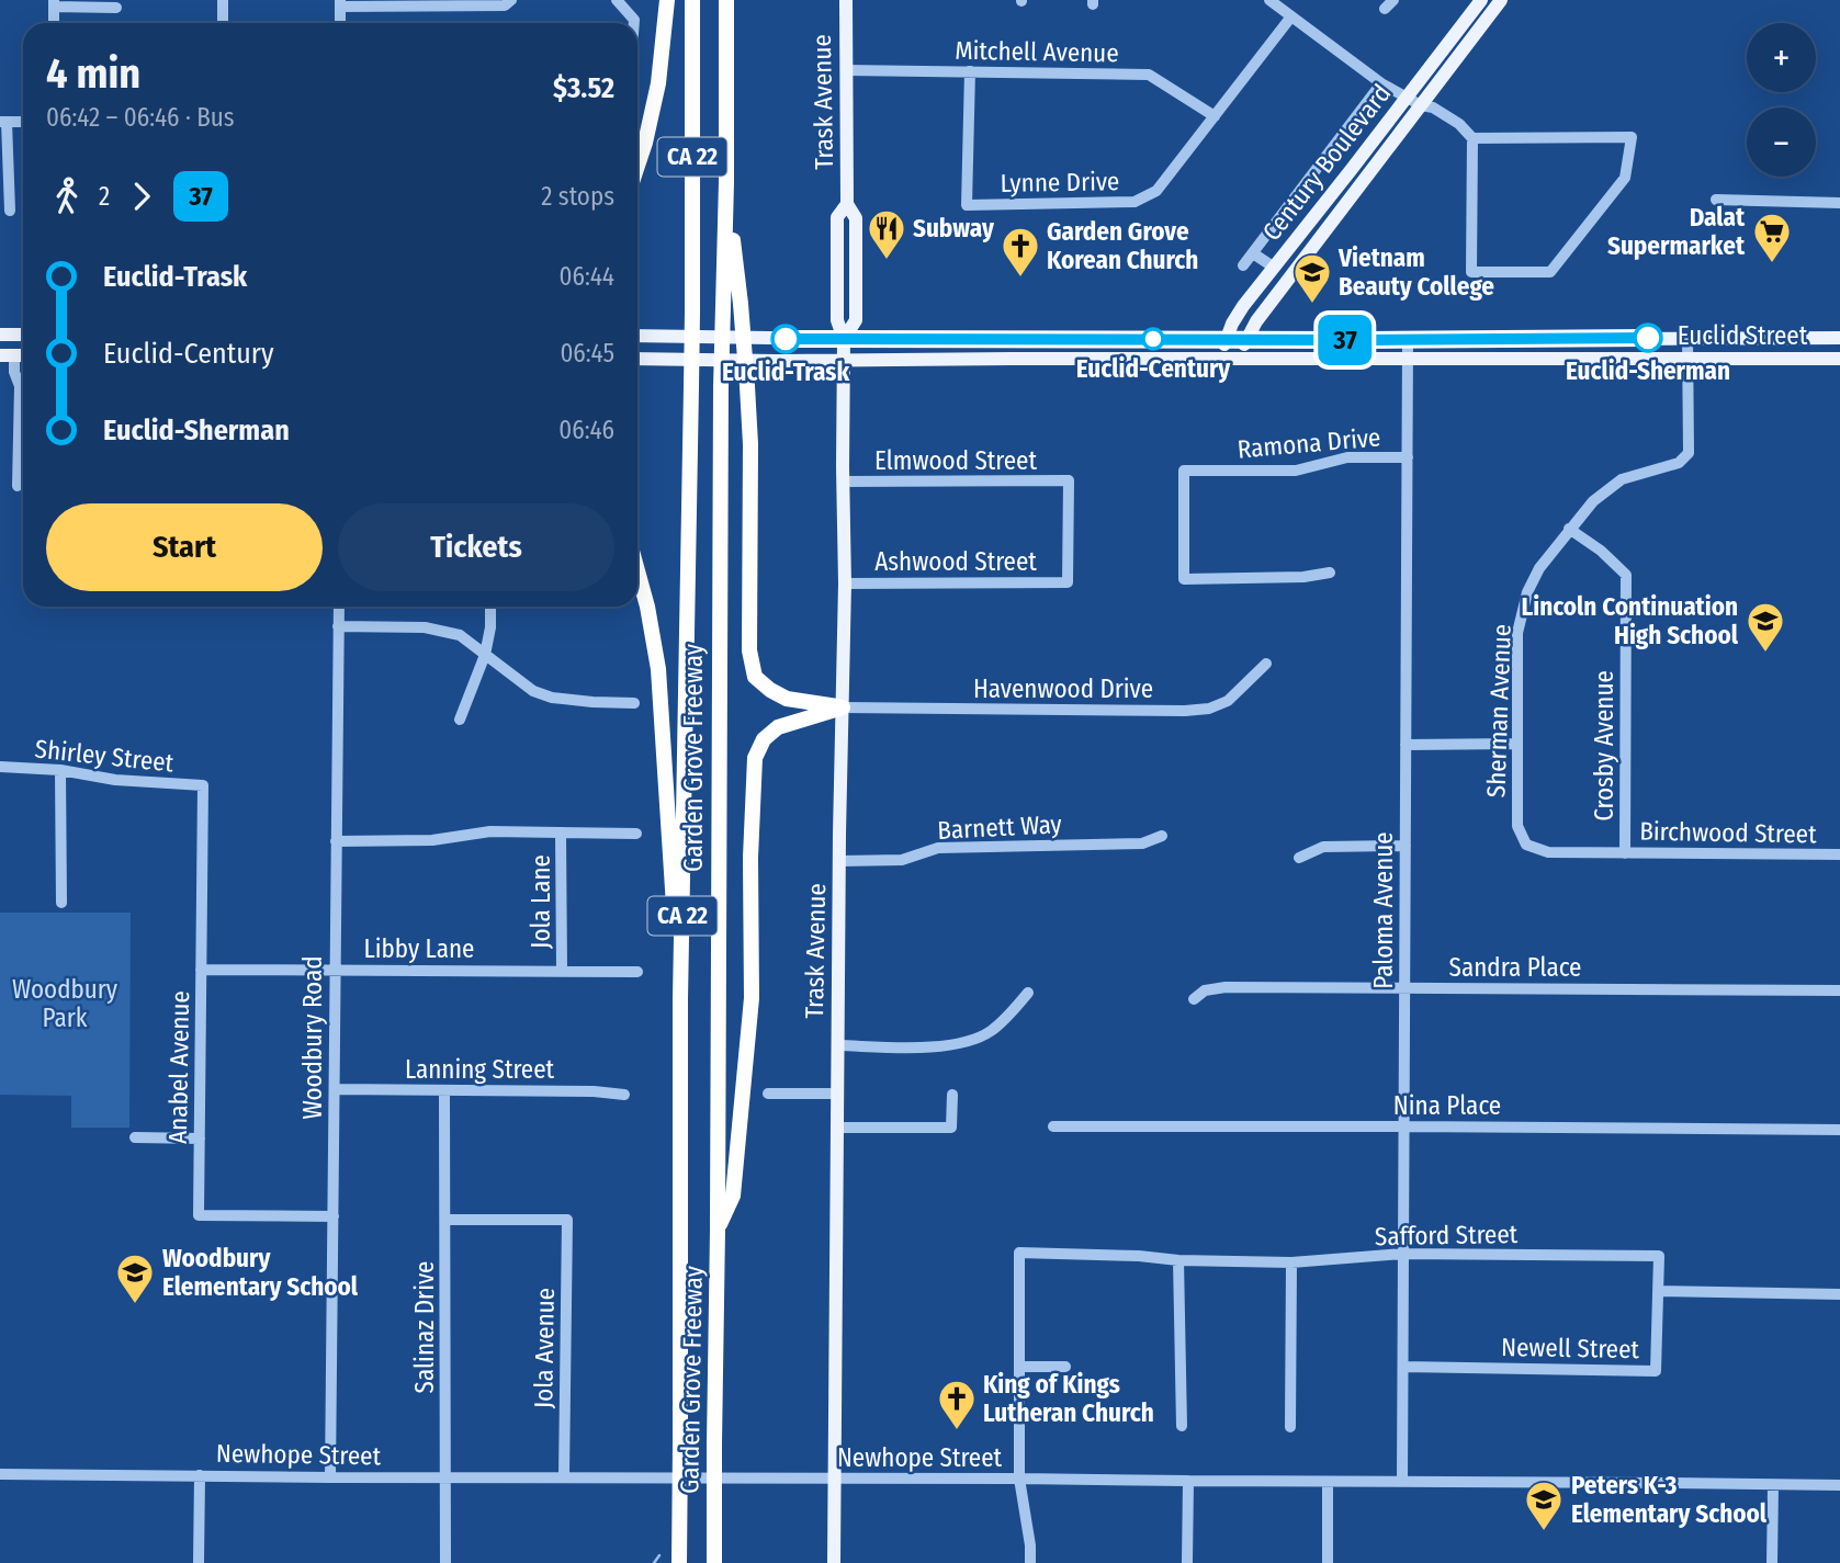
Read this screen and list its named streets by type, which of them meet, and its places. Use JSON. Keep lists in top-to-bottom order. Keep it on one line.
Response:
{"streets":{"highway":["CA 22","Garden Grove Freeway"],"main road":["Trask Avenue","Century Boulevard","Euclid Street"],"street":["Mitchell Avenue","Lynne Drive","Ramona Drive","Elmwood Street","Ashwood Street","Havenwood Drive","Sherman Avenue","Crosby Avenue","Shirley Street","Barnett Way","Birchwood Street","Jola Lane","Paloma Avenue","Libby Lane","Sandra Place","Woodbury Road","Anabel Avenue","Lanning Street","Nina Place","Safford Street","Salinaz Drive","Jola Avenue","Newell Street","Newhope Street"]},"crossings":[["Mitchell Avenue","Trask Avenue"],["Mitchell Avenue","Lynne Drive"],["Trask Avenue","Euclid Street"],["Trask Avenue","Elmwood Street"],["Trask Avenue","Ashwood Street"],["Trask Avenue","Havenwood Drive"],["Trask Avenue","Barnett Way"],["Trask Avenue","Newhope Street"],["Century Boulevard","Euclid Street"],["Euclid Street","Sherman Avenue"],["Euclid Street","Paloma Avenue"],["Ramona Drive","Paloma Avenue"],["Elmwood Street","Ashwood Street"],["Sherman Avenue","Crosby Avenue"],["Sherman Avenue","Birchwood Street"],["Crosby Avenue","Birchwood Street"],["Shirley Street","Anabel Avenue"],["Jola Lane","Libby Lane"],["Paloma Avenue","Sandra Place"],["Paloma Avenue","Nina Place"],["Paloma Avenue","Safford Street"],["Paloma Avenue","Newell Street"],["Paloma Avenue","Newhope Street"],["Libby Lane","Woodbury Road"],["Libby Lane","Anabel Avenue"],["Woodbury Road","Anabel Avenue"],["Woodbury Road","Lanning Street"],["Woodbury Road","Newhope Street"],["Lanning Street","Salinaz Drive"],["Safford Street","Newell Street"],["Salinaz Drive","Jola Avenue"],["Salinaz Drive","Newhope Street"],["Jola Avenue","Newhope Street"]],"parks":["Woodbury Park"],"places":{"restaurant":["Subway"],"supermarket":["Dalat Supermarket"],"church":["Garden Grove Korean Church","King of Kings Lutheran Church"],"school or university":["Vietnam Beauty College","Lincoln Continuation High School","Woodbury Elementary School","Peters K-3 Elementary School"],"other":["Euclid-Sherman","Euclid-Trask","Euclid-Century"]},"lines":["bus line 37"],"page":{"on_map":"37","map_buttons":["+","−"],"heading":["4 min","06:42 – 06:46 · Bus","$3.52"],"legs":["2","37","2 stops"],"list":[{"name":"Euclid-Trask","value":"06:44"},{"name":"Euclid-Century","value":"06:45"},{"name":"Euclid-Sherman","value":"06:46"}],"buttons":["Start","Tickets"]}}
